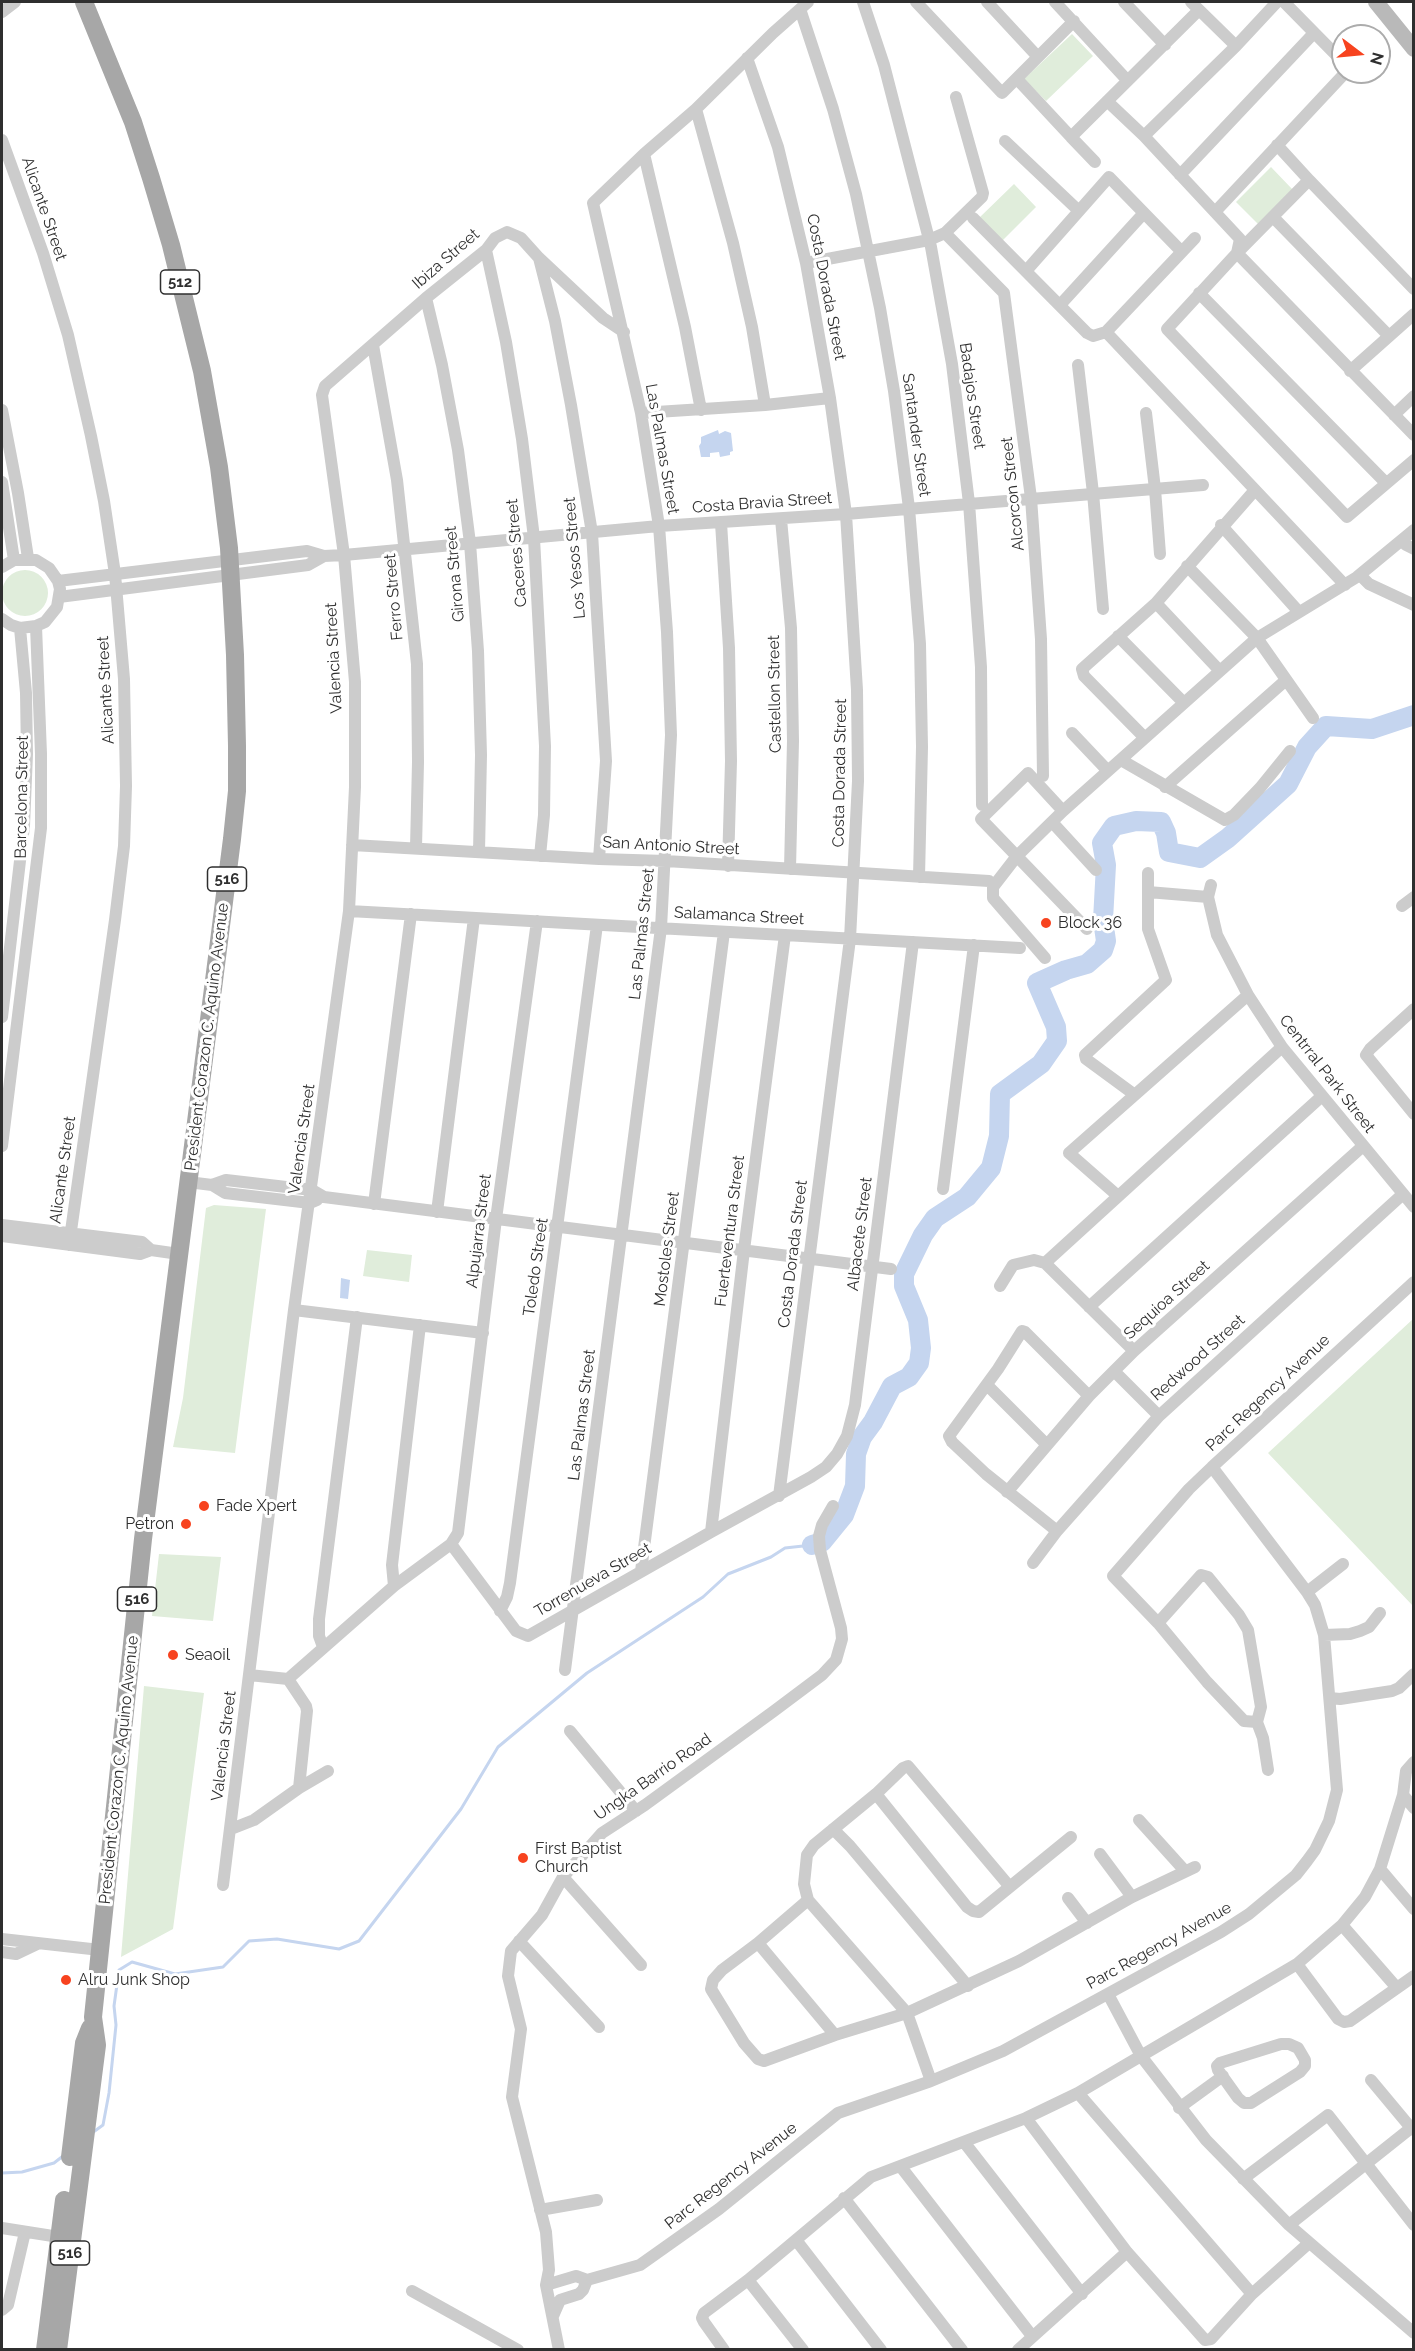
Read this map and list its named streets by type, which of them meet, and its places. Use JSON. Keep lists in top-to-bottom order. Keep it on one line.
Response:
{"streets":{"main road":["512","516","President Corazon C. Aquino Avenue"],"street":["Alicante Street","Ibiza Street","Costa Dorada Street","Badajos Street","Santander Street","Las Palmas Street","Alcorcon Street","Costa Bravia Street","Caceres Street","Los Yesos Street","Girona Street","Ferro Street","Valencia Street","Castellon Street","Barcelona Street","San Antonio Street","Salamanca Street","Centrral Park Street","Alpujarra Street","Fuerteventura Street","Albacete Street","Mostoles Street","Toledo Street","Sequioa Street","Redwood Street","Parc Regency Avenue","Torrenueva Street","Ungka Barrio Road"]},"crossings":[["Ibiza Street","Las Palmas Street"],["Ibiza Street","Caceres Street"],["Ibiza Street","Los Yesos Street"],["Ibiza Street","Girona Street"],["Ibiza Street","Ferro Street"],["Ibiza Street","Valencia Street"],["Costa Dorada Street","Costa Bravia Street"],["Costa Dorada Street","San Antonio Street"],["Costa Dorada Street","Salamanca Street"],["Costa Dorada Street","Albacete Street"],["Costa Dorada Street","Torrenueva Street"],["Badajos Street","Costa Bravia Street"],["Santander Street","Costa Bravia Street"],["Santander Street","San Antonio Street"],["Las Palmas Street","Costa Bravia Street"],["Las Palmas Street","San Antonio Street"],["Las Palmas Street","Salamanca Street"],["Las Palmas Street","Torrenueva Street"],["Alcorcon Street","Costa Bravia Street"],["Costa Bravia Street","Caceres Street"],["Costa Bravia Street","Los Yesos Street"],["Costa Bravia Street","Girona Street"],["Costa Bravia Street","Ferro Street"],["Costa Bravia Street","Valencia Street"],["Costa Bravia Street","Castellon Street"],["Costa Bravia Street","President Corazon C. Aquino Avenue"],["Caceres Street","San Antonio Street"],["Los Yesos Street","San Antonio Street"],["Girona Street","San Antonio Street"],["Ferro Street","San Antonio Street"],["Valencia Street","San Antonio Street"],["Valencia Street","Salamanca Street"],["Castellon Street","San Antonio Street"],["Salamanca Street","Alpujarra Street"],["Salamanca Street","Fuerteventura Street"],["Salamanca Street","Albacete Street"],["Salamanca Street","Mostoles Street"],["Salamanca Street","Toledo Street"],["Centrral Park Street","Sequioa Street"],["Centrral Park Street","Redwood Street"],["Alpujarra Street","Torrenueva Street"],["Fuerteventura Street","Torrenueva Street"],["Albacete Street","Torrenueva Street"],["Mostoles Street","Torrenueva Street"],["Toledo Street","Torrenueva Street"]],"places":["Block 36","Fade Xpert","Petron","Seaoil","First Baptist Church","Alru Junk Shop"],"north":"right"}
